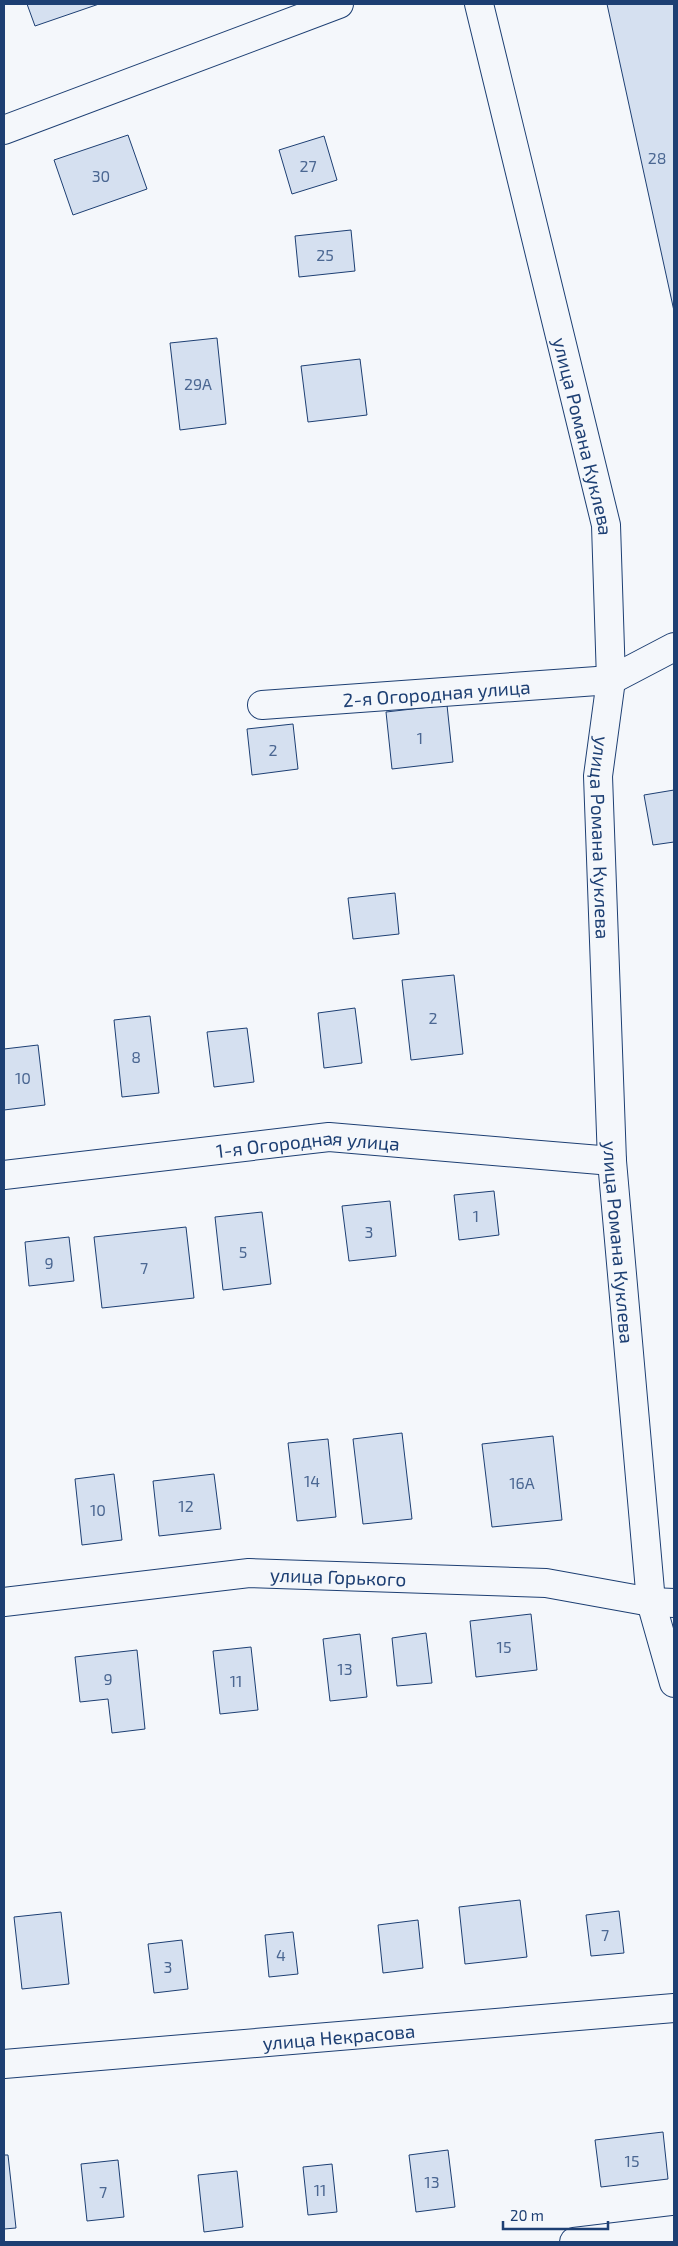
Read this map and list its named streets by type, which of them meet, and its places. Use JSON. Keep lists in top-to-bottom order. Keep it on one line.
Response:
{"streets":{"street":["улица Романа Куклева","2-я Огородная улица","1-я Огородная улица","улица Горького","улица Некрасова"]},"crossings":[["улица Романа Куклева","2-я Огородная улица"],["улица Романа Куклева","1-я Огородная улица"],["улица Романа Куклева","улица Горького"]],"house_numbers":["28","27","30","25","29А","1","2","2","8","10","1","3","5","9","7","14","16А","12","10","15","13","9","11","7","4","3","15","13","11","7"],"scale_bar":"20 m"}
